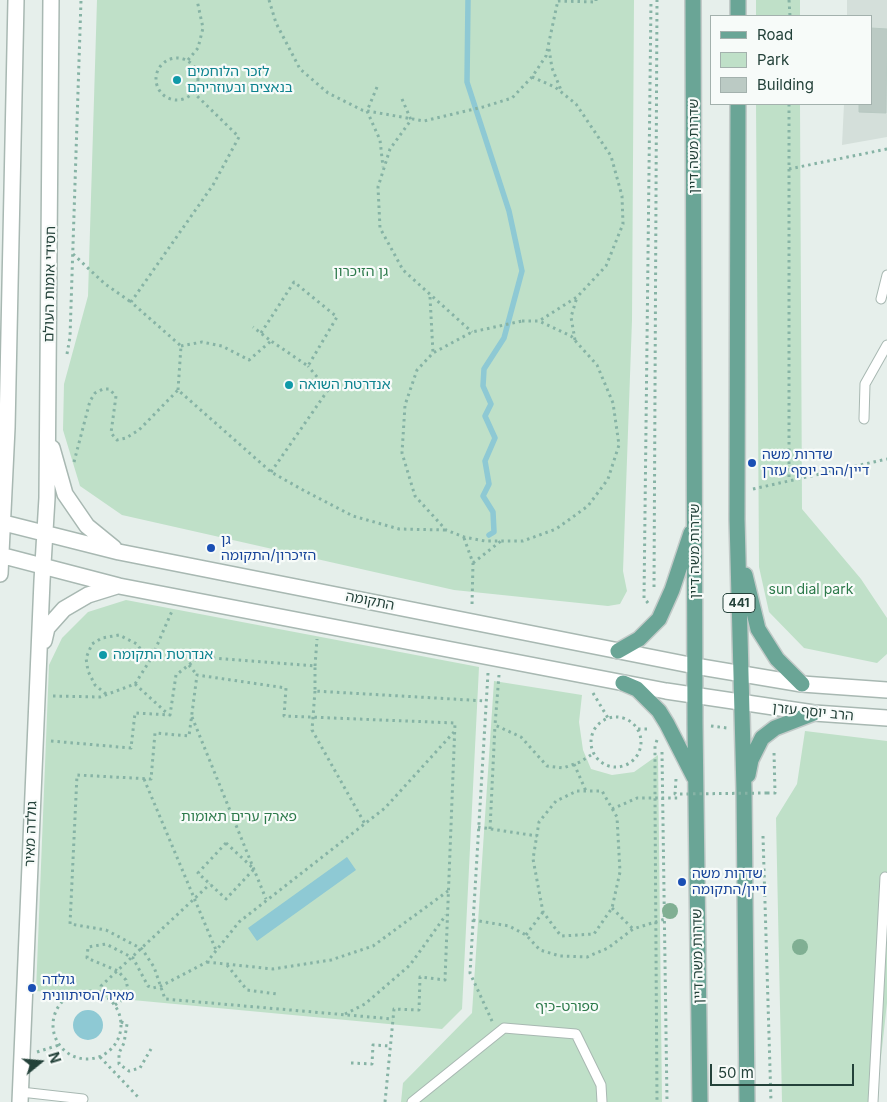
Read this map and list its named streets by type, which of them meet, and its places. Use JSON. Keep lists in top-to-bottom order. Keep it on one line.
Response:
{"streets":{"main road":["שדרות משה דיין","441"],"street":["חסידי אומות העולם","התקומה","הרב יוסף עזרן","גולדה מאיר"]},"crossings":[["שדרות משה דיין","התקומה"],["חסידי אומות העולם","התקומה"],["חסידי אומות העולם","גולדה מאיר"],["התקומה","441"],["התקומה","הרב יוסף עזרן"],["441","הרב יוסף עזרן"]],"parks":["גן הזיכרון","sun dial park","פארק ערים תאומות","ספורט-כיף"],"places":["לזכר הלוחמים בנאצים ובעוזריהם","אנדרטת השואה","שדרות משה דיין/הרב יוסף עזרן","גן הזיכרון/התקומה","אנדרטת התקומה","שדרות משה דיין/התקומה","גולדה מאיר/הסיתוונית"],"legend":["Road","Park","Building"],"scale_bar":"50 m","north":"right"}
